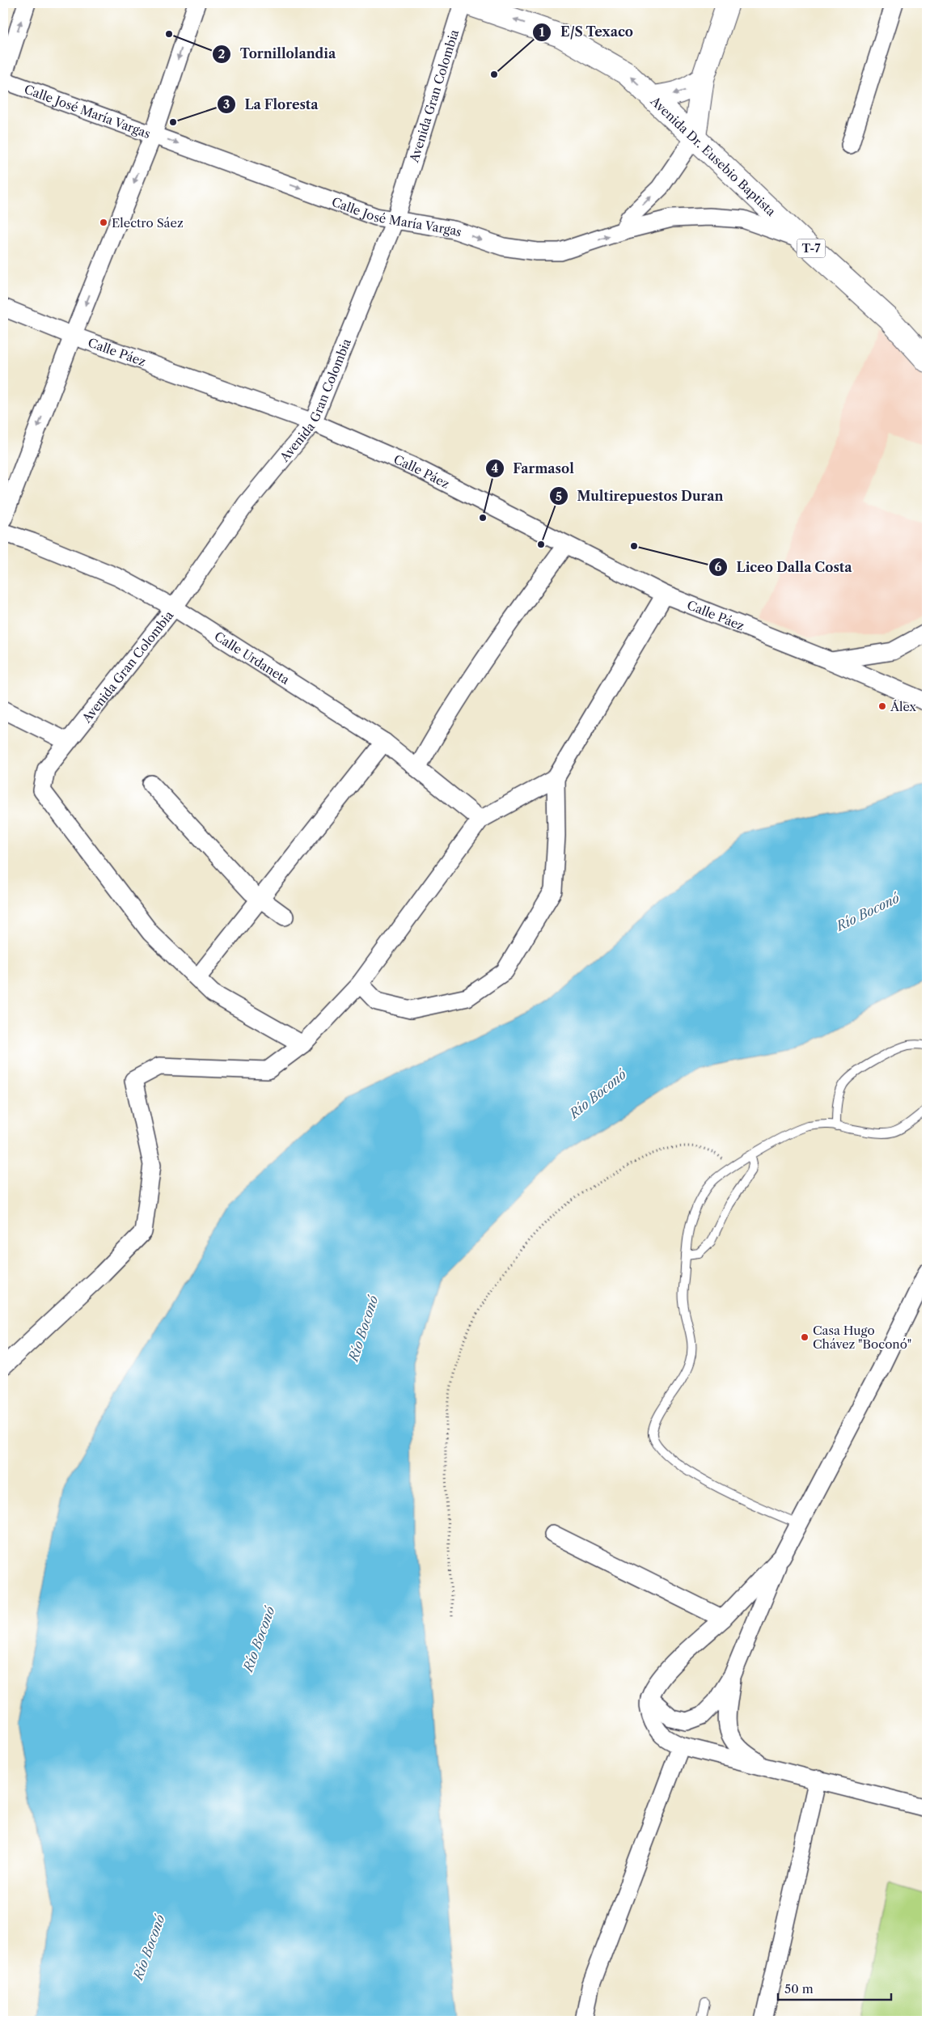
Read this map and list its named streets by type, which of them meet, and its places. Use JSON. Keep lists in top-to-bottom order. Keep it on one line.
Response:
{"streets":{"main road":["Avenida Dr. Eusebio Baptista","T-7"],"street":["Avenida Gran Colombia","Calle José María Vargas","Calle Páez","Calle Urdaneta"]},"crossings":[["Avenida Gran Colombia","Calle José María Vargas"],["Avenida Gran Colombia","Calle Páez"],["Avenida Gran Colombia","Calle Urdaneta"],["Calle José María Vargas","Avenida Dr. Eusebio Baptista"]],"one_way":["Calle José María Vargas","Avenida Dr. Eusebio Baptista"],"water":["Río Boconó"],"places":["Tornillolandia","E/S Texaco","La Floresta","Electro Sáez","Farmasol","Multirepuestos Duran","Liceo Dalla Costa","Álex","Casa Hugo Chávez \"Boconó\""],"scale_bar":"50 m"}
